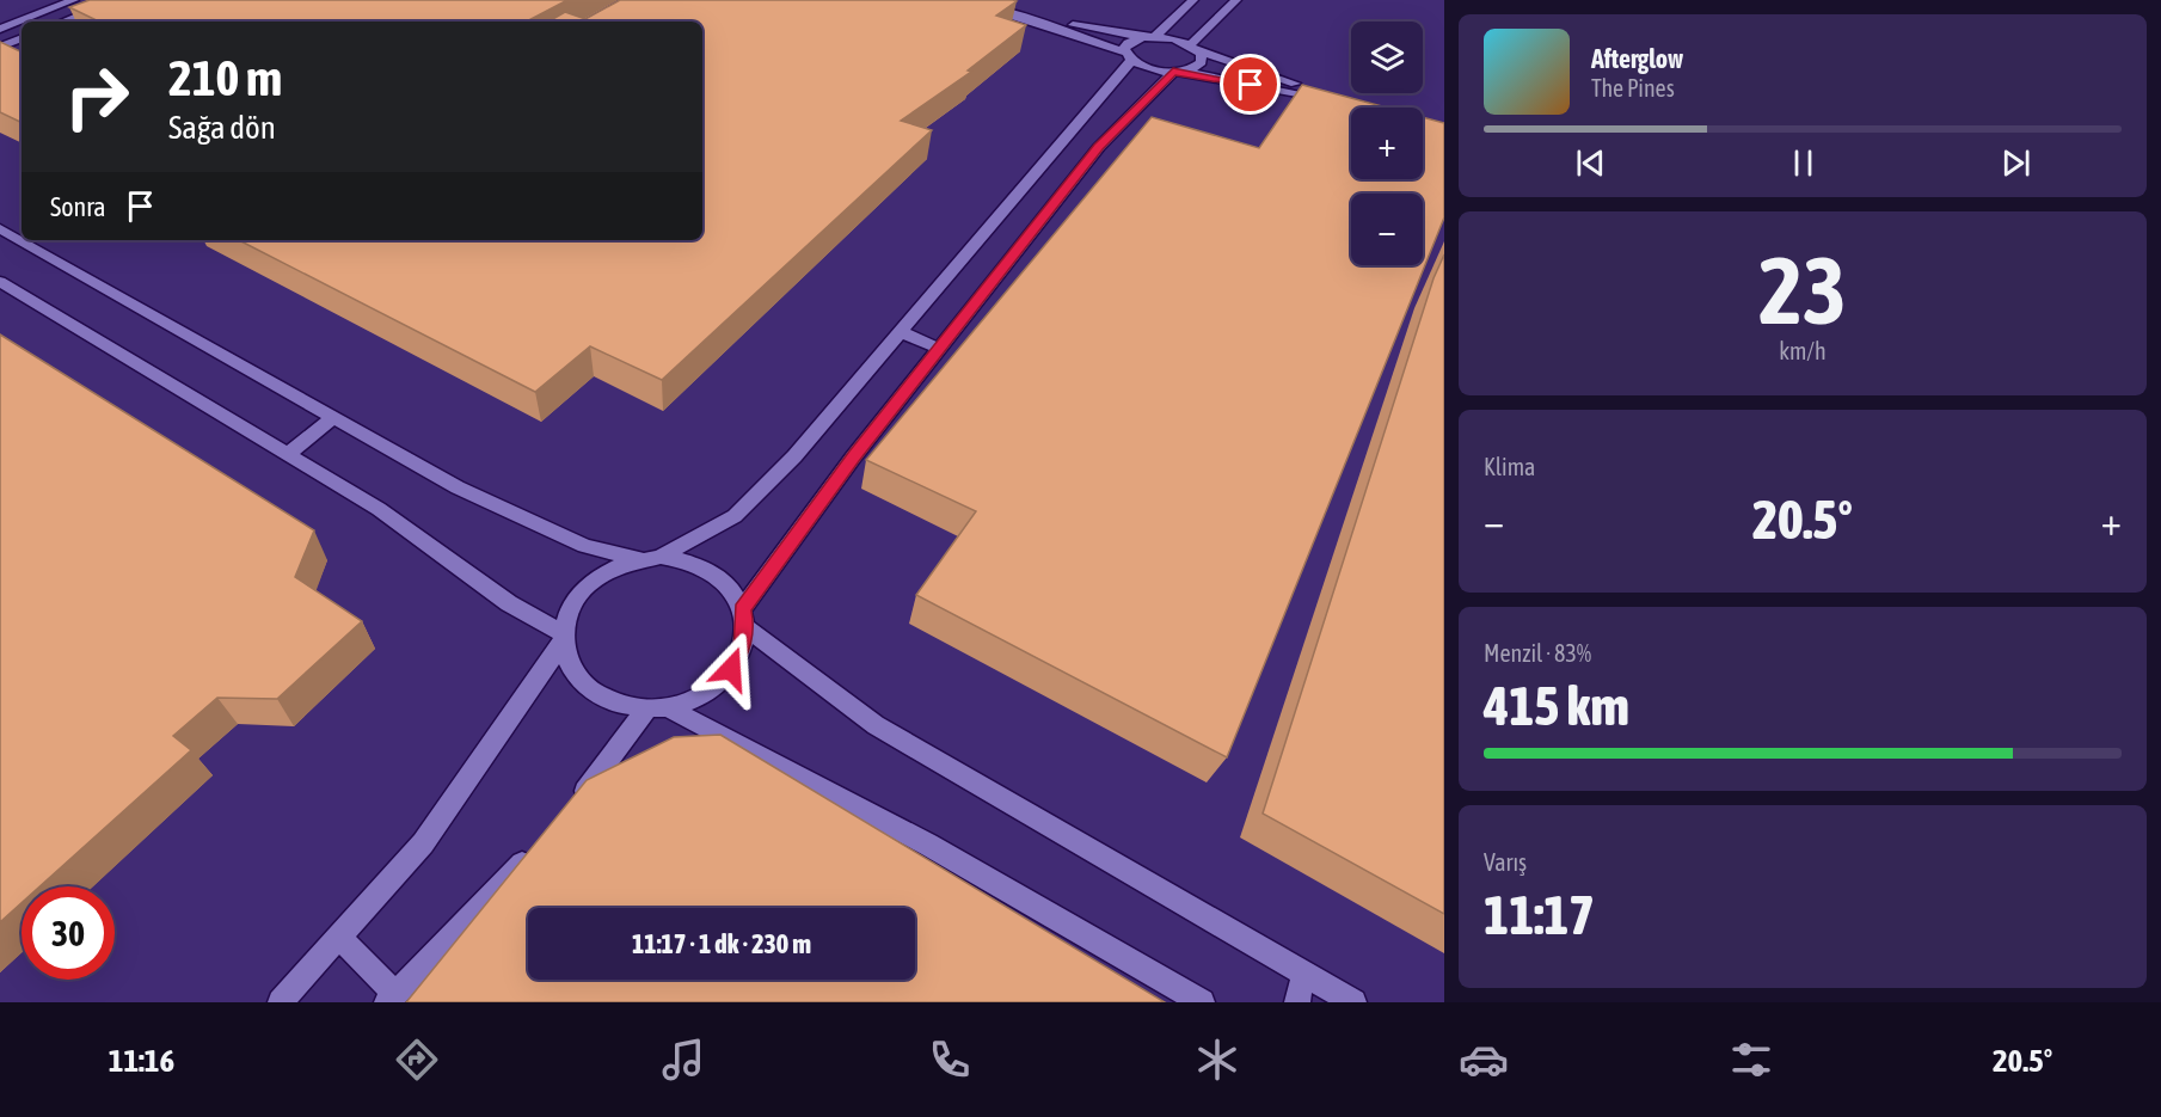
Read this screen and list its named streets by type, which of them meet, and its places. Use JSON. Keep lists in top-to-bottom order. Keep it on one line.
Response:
{"page":{"map_buttons":["+","−"],"turn":["210 m","Sağa dön"],"song":["Afterglow","The Pines"],"then":"Sonra","tile":[["23","km/h"],"Klima",["Menzil · 83%","415 km"],["Varış","11:17"]],"heat":["−","20.5°","+"],"limit":"30","trip":"11:17 · 1 dk · 230 m","tabs":["11:16","20.5°"]}}
